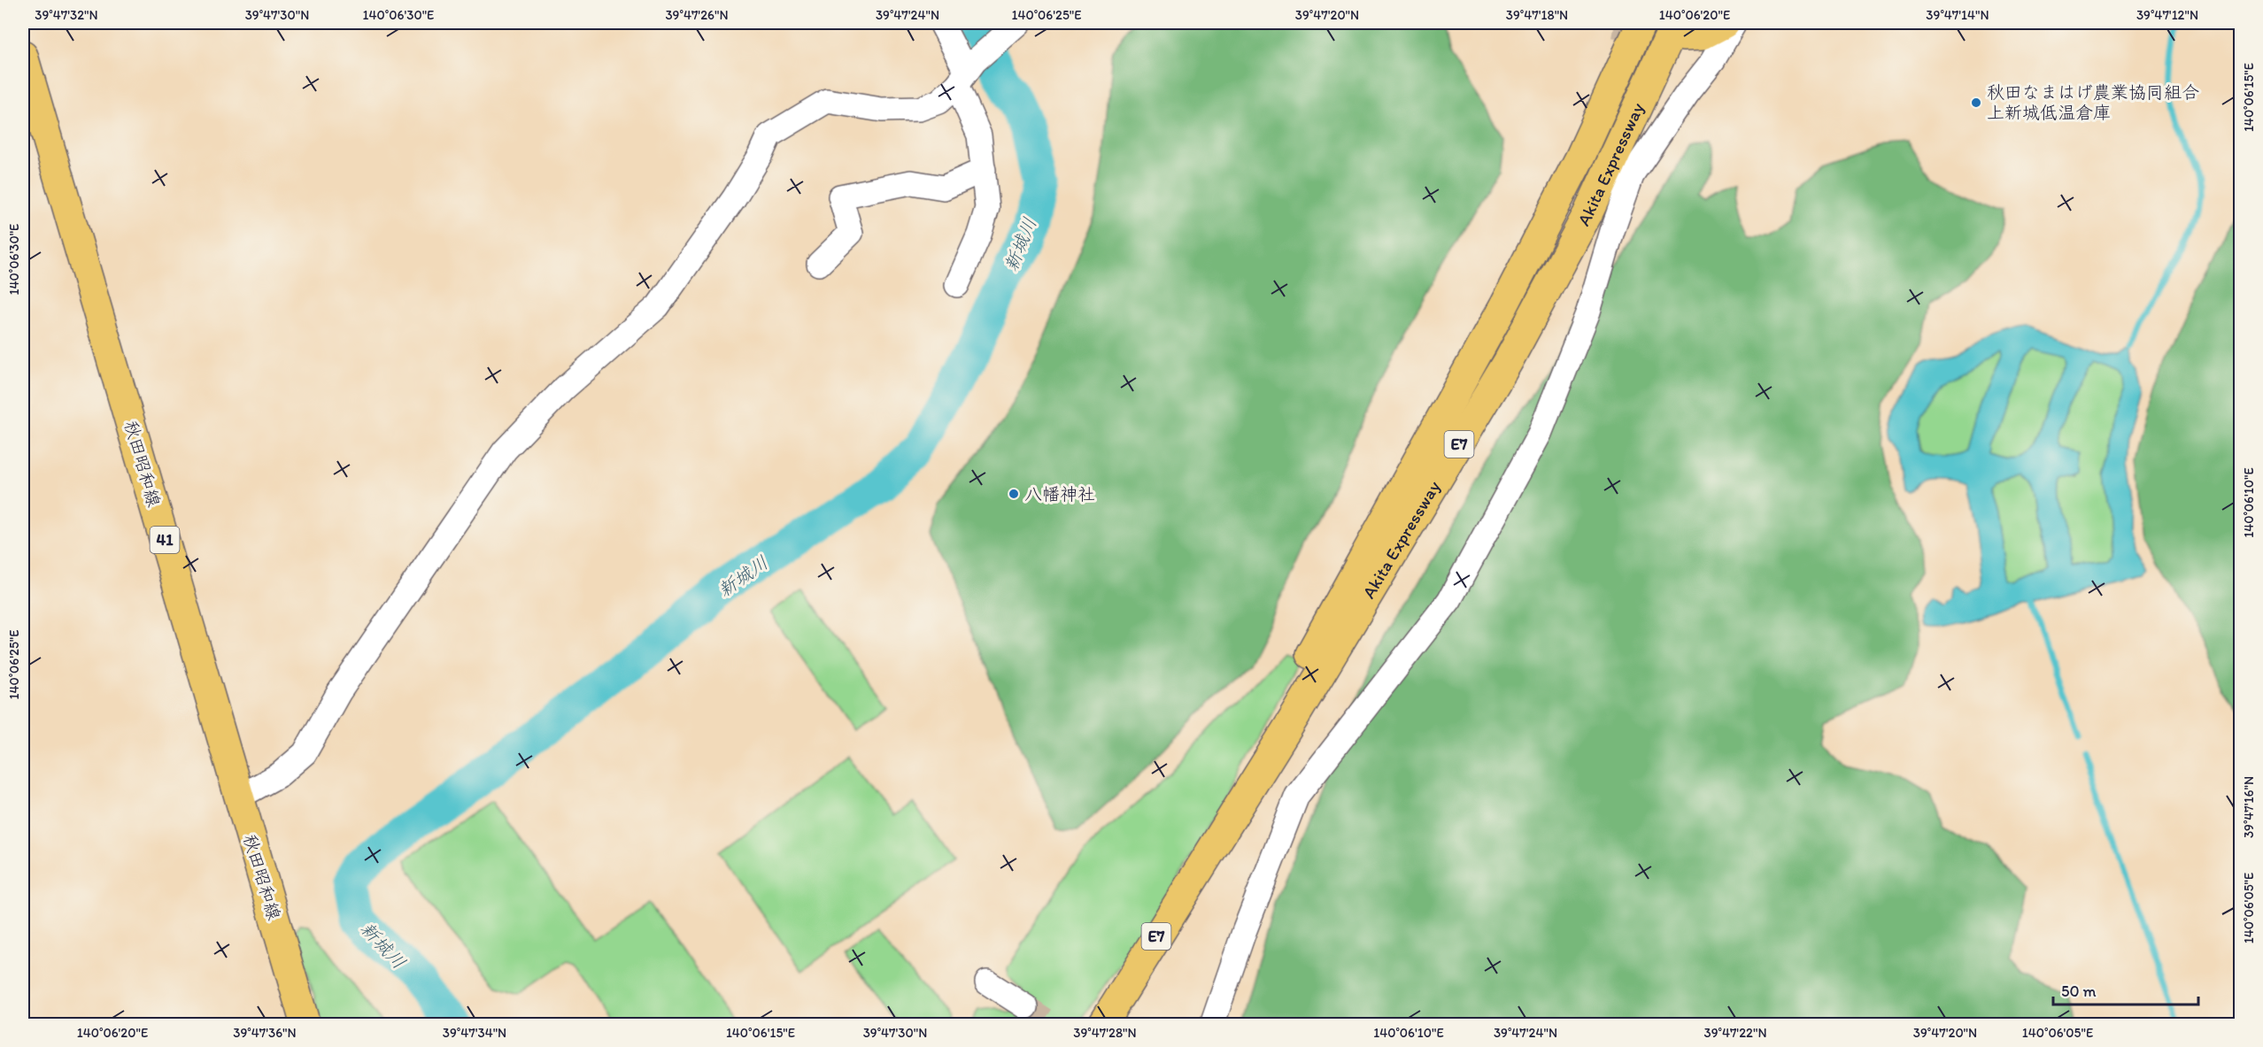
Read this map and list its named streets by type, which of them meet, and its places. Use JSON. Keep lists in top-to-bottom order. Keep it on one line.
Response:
{"streets":{"main road":["Akita Expressway","E7","秋田昭和線","41"]},"water":["新城川"],"places":["秋田なまはげ農業協同組合 上新城低温倉庫","八幡神社"],"scale_bar":"50 m","coordinates":["39°47'32\"N","39°47'30\"N","140°06'30\"E","39°47'26\"N","39°47'24\"N","140°06'25\"E","39°47'20\"N","39°47'18\"N","140°06'20\"E","39°47'14\"N","39°47'12\"N","140°06'15\"E","140°06'10\"E","39°47'16\"N","140°06'05\"E","39°47'36\"N","39°47'34\"N","39°47'28\"N","39°47'22\"N"]}
